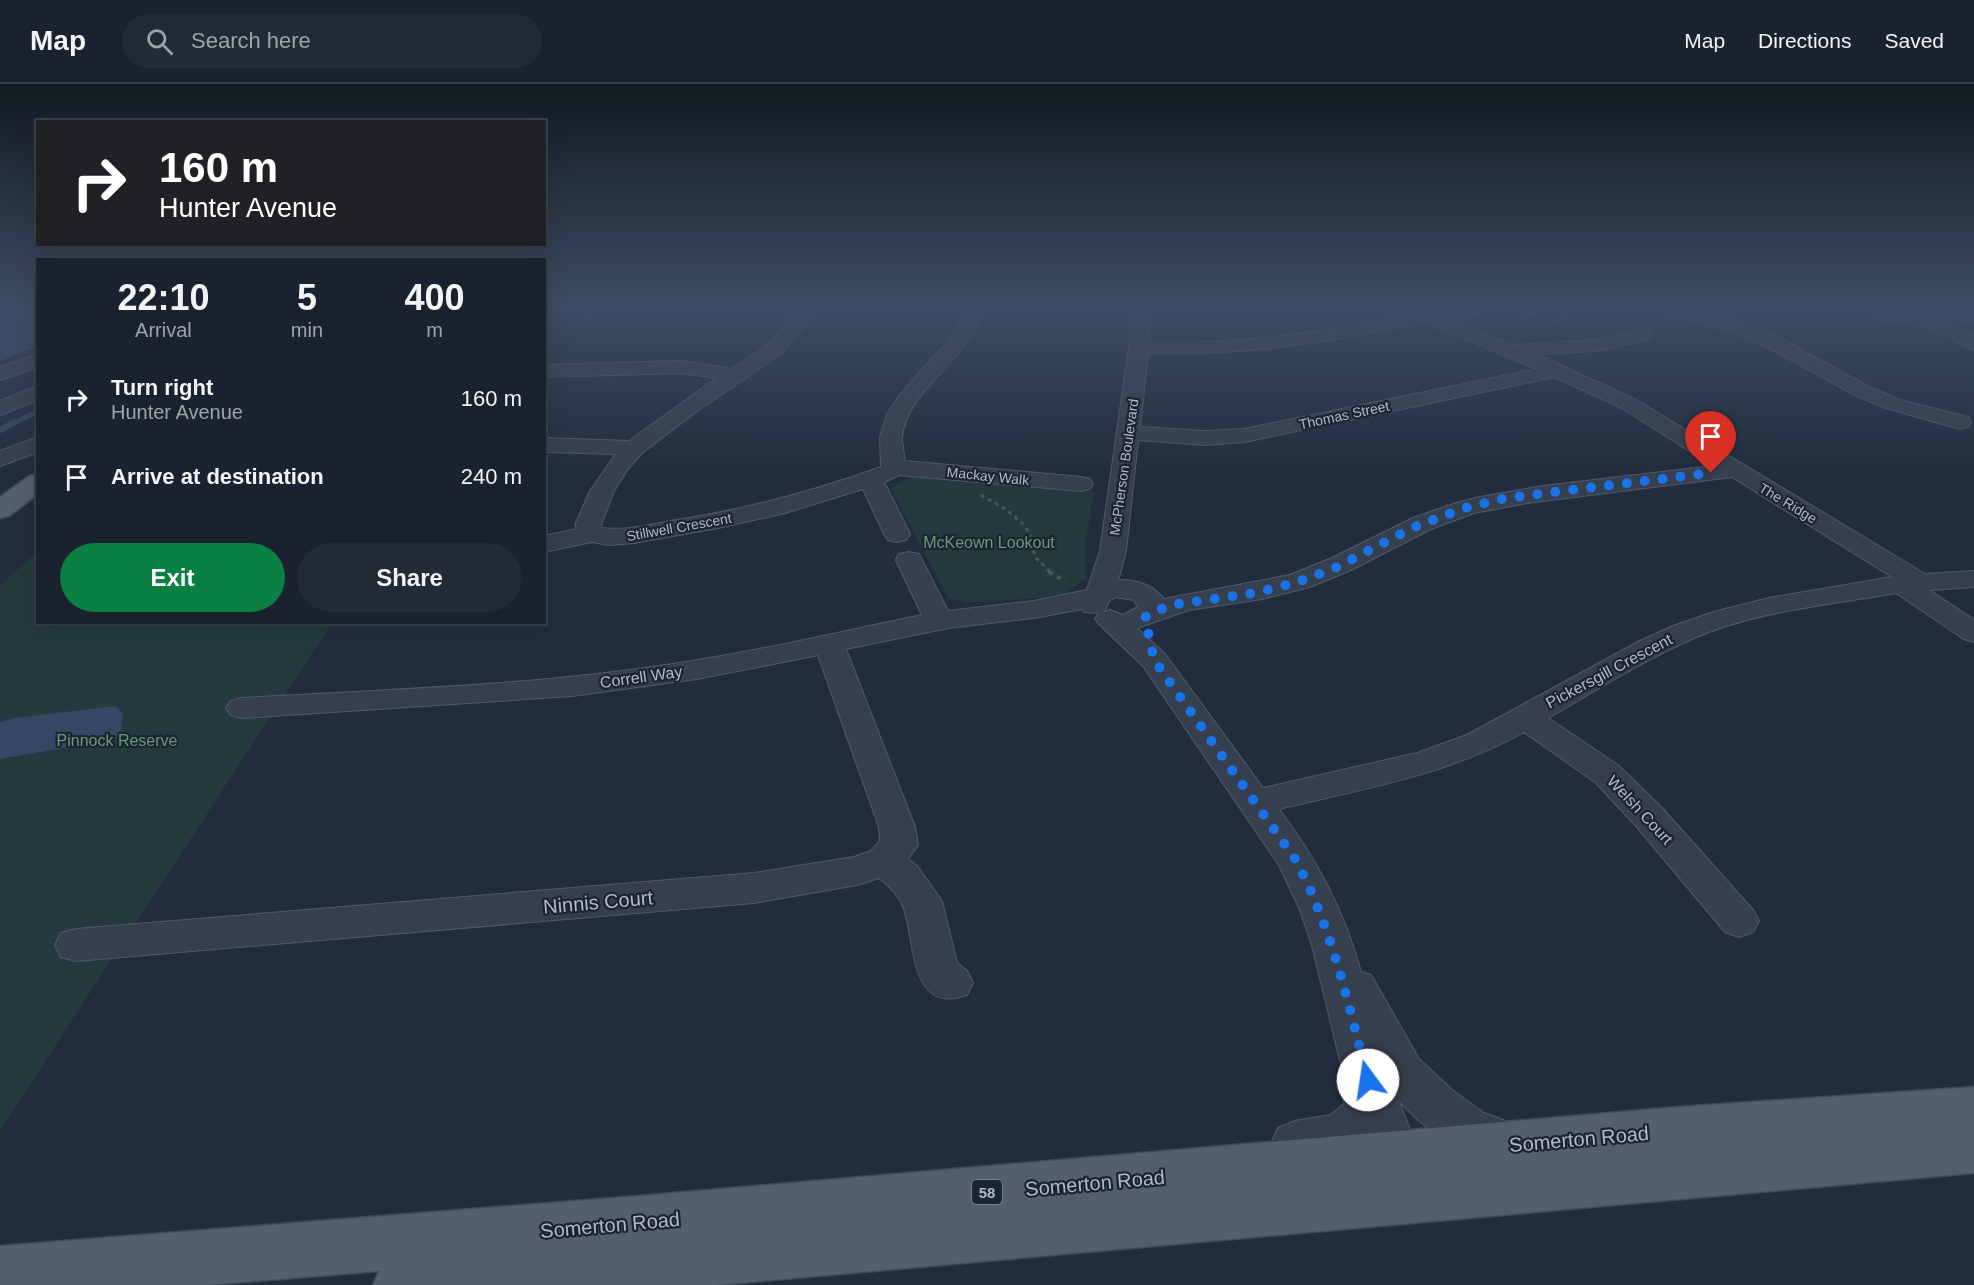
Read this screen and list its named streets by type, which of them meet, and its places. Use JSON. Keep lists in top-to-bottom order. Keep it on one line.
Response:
{"streets":{"main road":["Somerton Road","58"],"street":["Thomas Street","McPherson Boulevard","Mackay Walk","The Ridge","Stillwell Crescent","Pickersgill Crescent","Correll Way","Welsh Court","Ninnis Court"]},"crossings":[["Thomas Street","McPherson Boulevard"],["Thomas Street","The Ridge"],["McPherson Boulevard","Correll Way"],["Mackay Walk","Stillwell Crescent"],["The Ridge","Pickersgill Crescent"],["The Ridge","Correll Way"],["Pickersgill Crescent","Welsh Court"]],"parks":["McKeown Lookout","Pinnock Reserve"],"page":{"header":"Map","search":"Search here","nav":["Map","Directions","Saved"],"turn":["160 m","Hunter Avenue"],"eta":["22:10","Arrival","5","min","400","m"],"list":[{"name":"Turn right","note":"Hunter Avenue","value":"160 m"},{"name":"Arrive at destination","value":"240 m"}],"buttons":["Exit","Share"]}}
